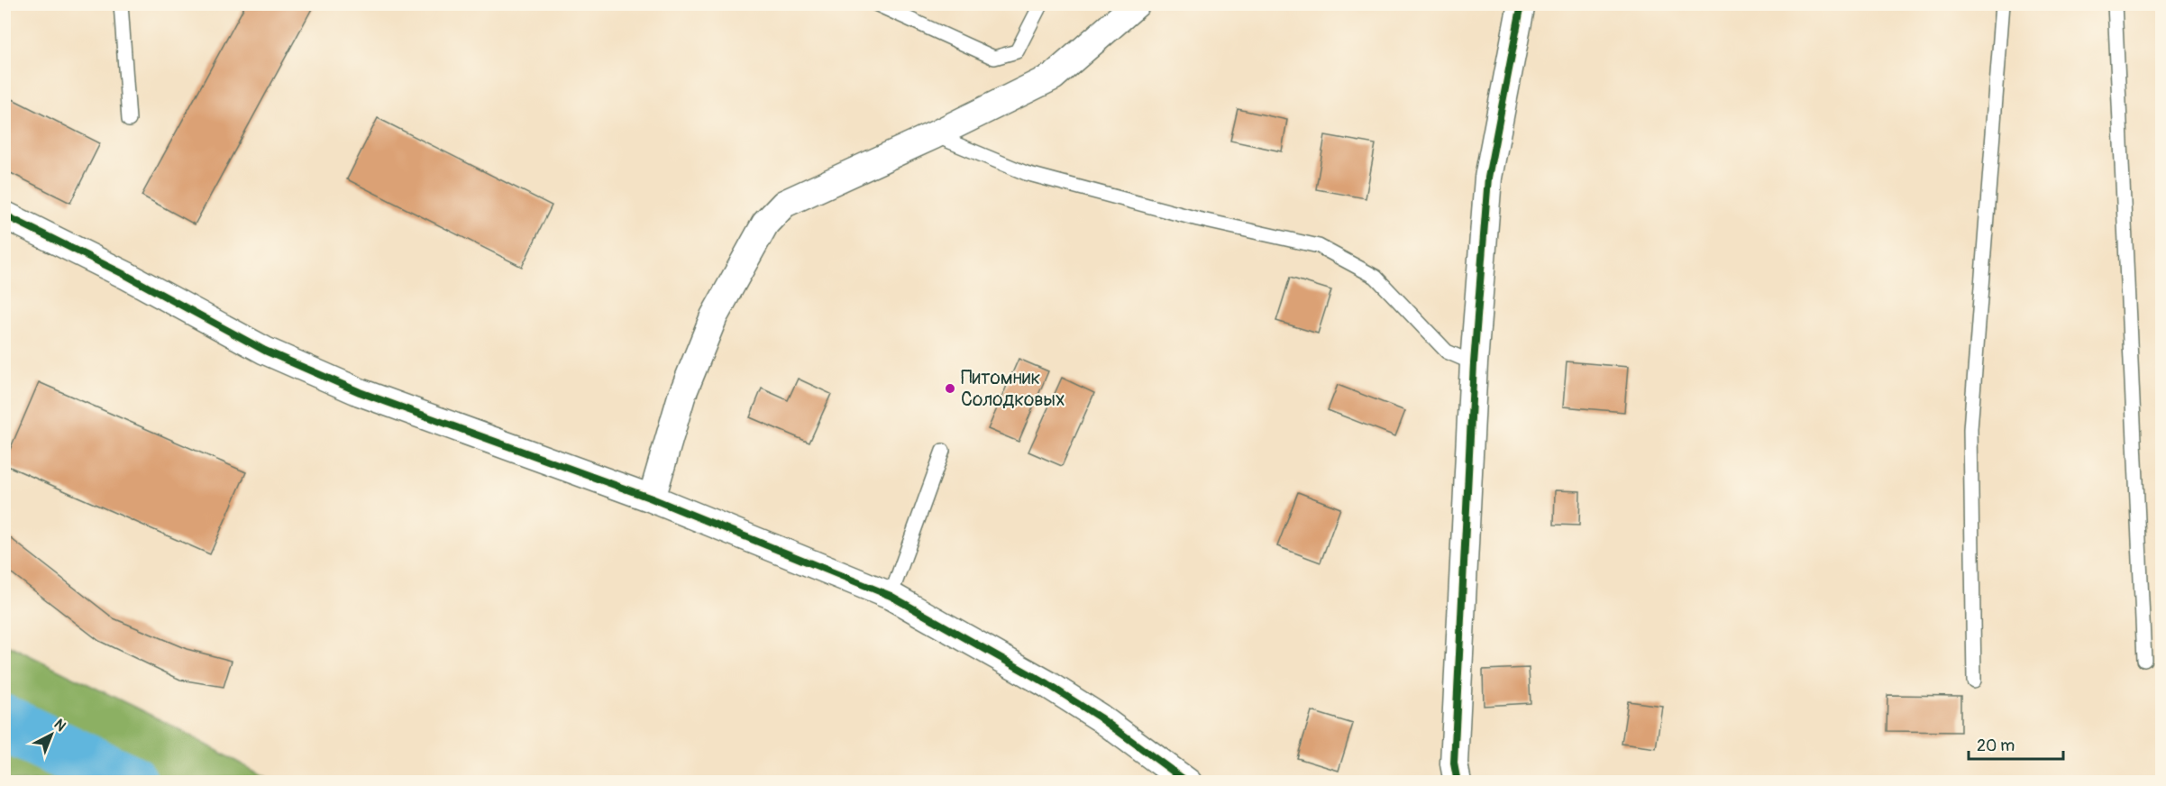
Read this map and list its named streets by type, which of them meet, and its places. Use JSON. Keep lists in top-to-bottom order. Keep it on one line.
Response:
{"places":["Питомник Солодковых"],"scale_bar":"20 m","north":"top right"}
